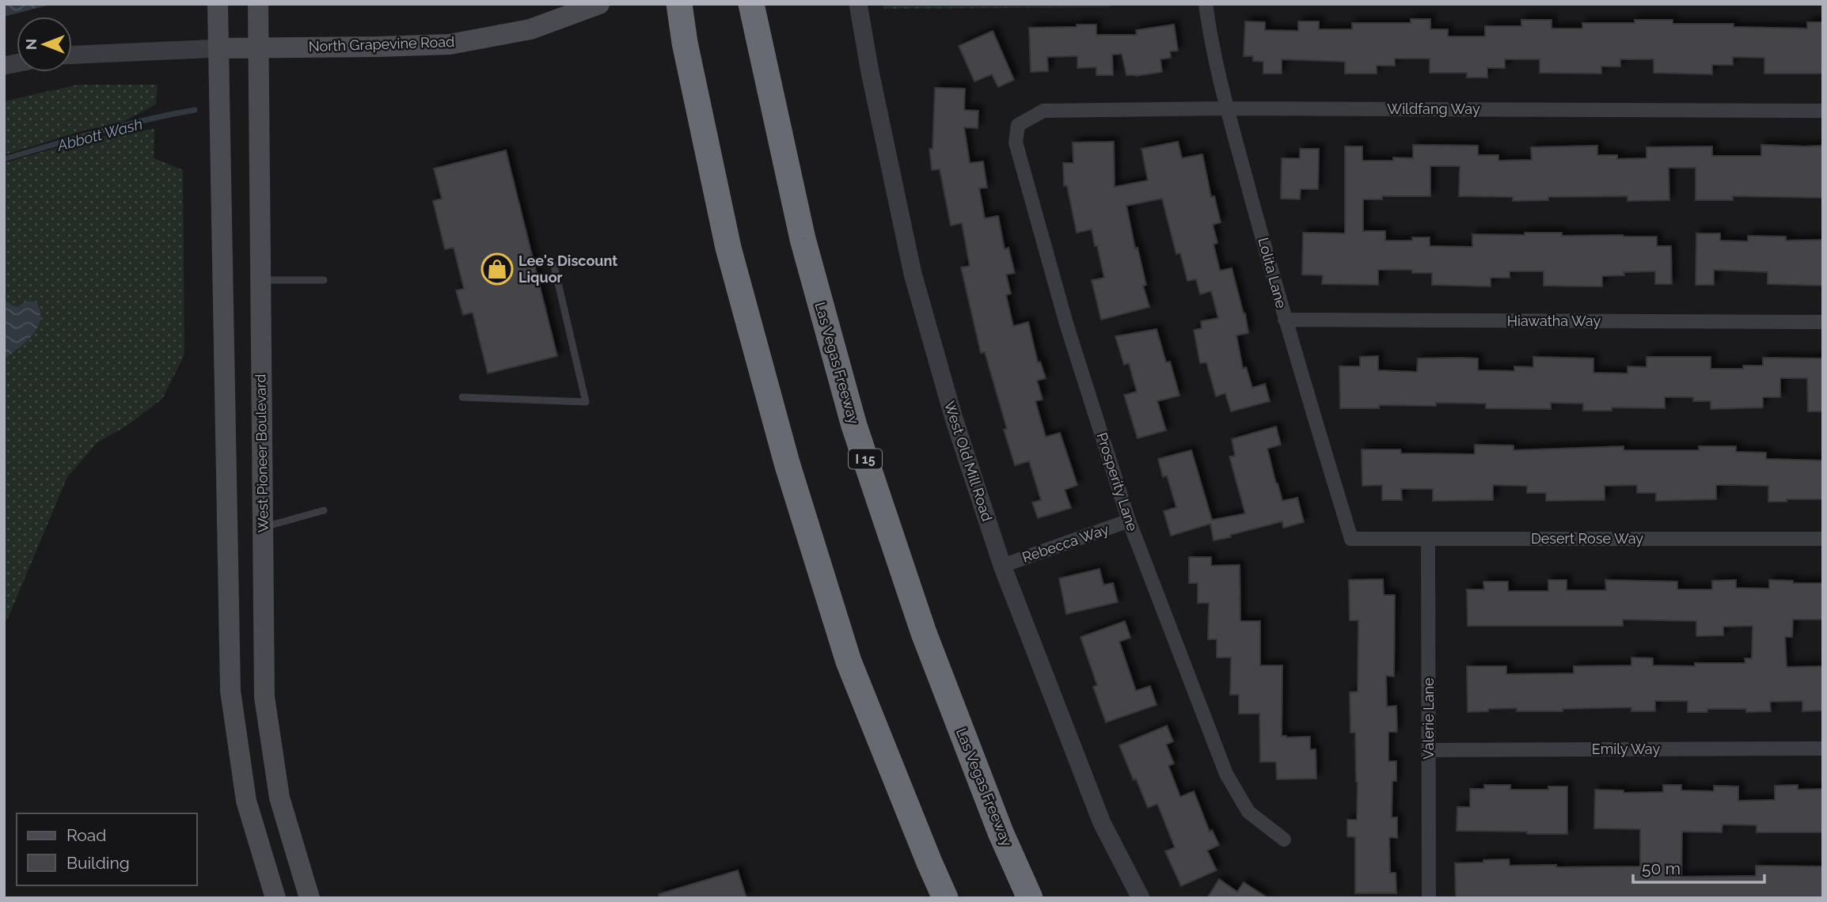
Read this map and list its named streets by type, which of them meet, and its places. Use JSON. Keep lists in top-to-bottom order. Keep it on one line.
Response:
{"streets":{"highway":["Las Vegas Freeway","I 15"],"main road":["North Grapevine Road","West Pioneer Boulevard"],"street":["Wildfang Way","Lolita Lane","Hiawatha Way","West Old Mill Road","Prosperity Lane","Desert Rose Way","Rebecca Way","Valerie Lane","Emily Way"]},"crossings":[["North Grapevine Road","West Pioneer Boulevard"],["Wildfang Way","Lolita Lane"],["Wildfang Way","Prosperity Lane"],["Lolita Lane","Hiawatha Way"],["Lolita Lane","Desert Rose Way"],["West Old Mill Road","Rebecca Way"],["Prosperity Lane","Rebecca Way"],["Desert Rose Way","Valerie Lane"],["Valerie Lane","Emily Way"]],"water":["Abbott Wash"],"places":{"shop":["Lee's Discount Liquor"]},"legend":["Road","Building"],"scale_bar":"50 m","north":"left"}
